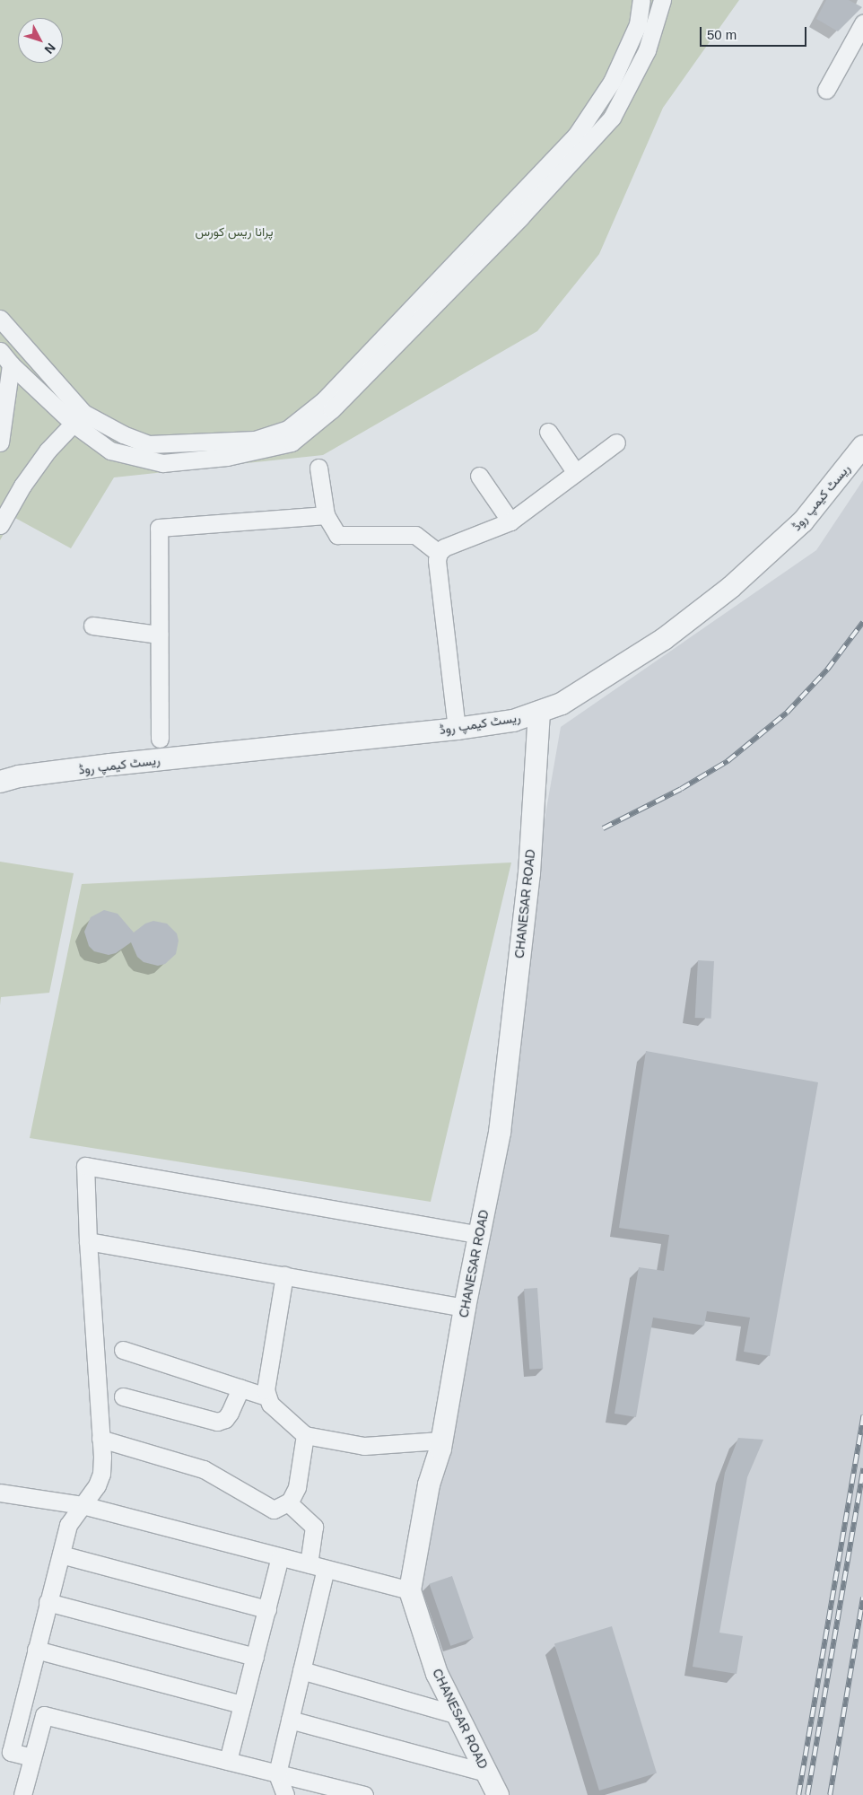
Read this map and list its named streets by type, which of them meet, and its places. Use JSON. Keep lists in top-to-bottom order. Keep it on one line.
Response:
{"streets":{"street":["ریسٹ کیمپ روڈ","CHANESAR ROAD"]},"crossings":[["ریسٹ کیمپ روڈ","CHANESAR ROAD"]],"parks":["پرانا ریس کورس"],"scale_bar":"50 m","north":"bottom right"}
